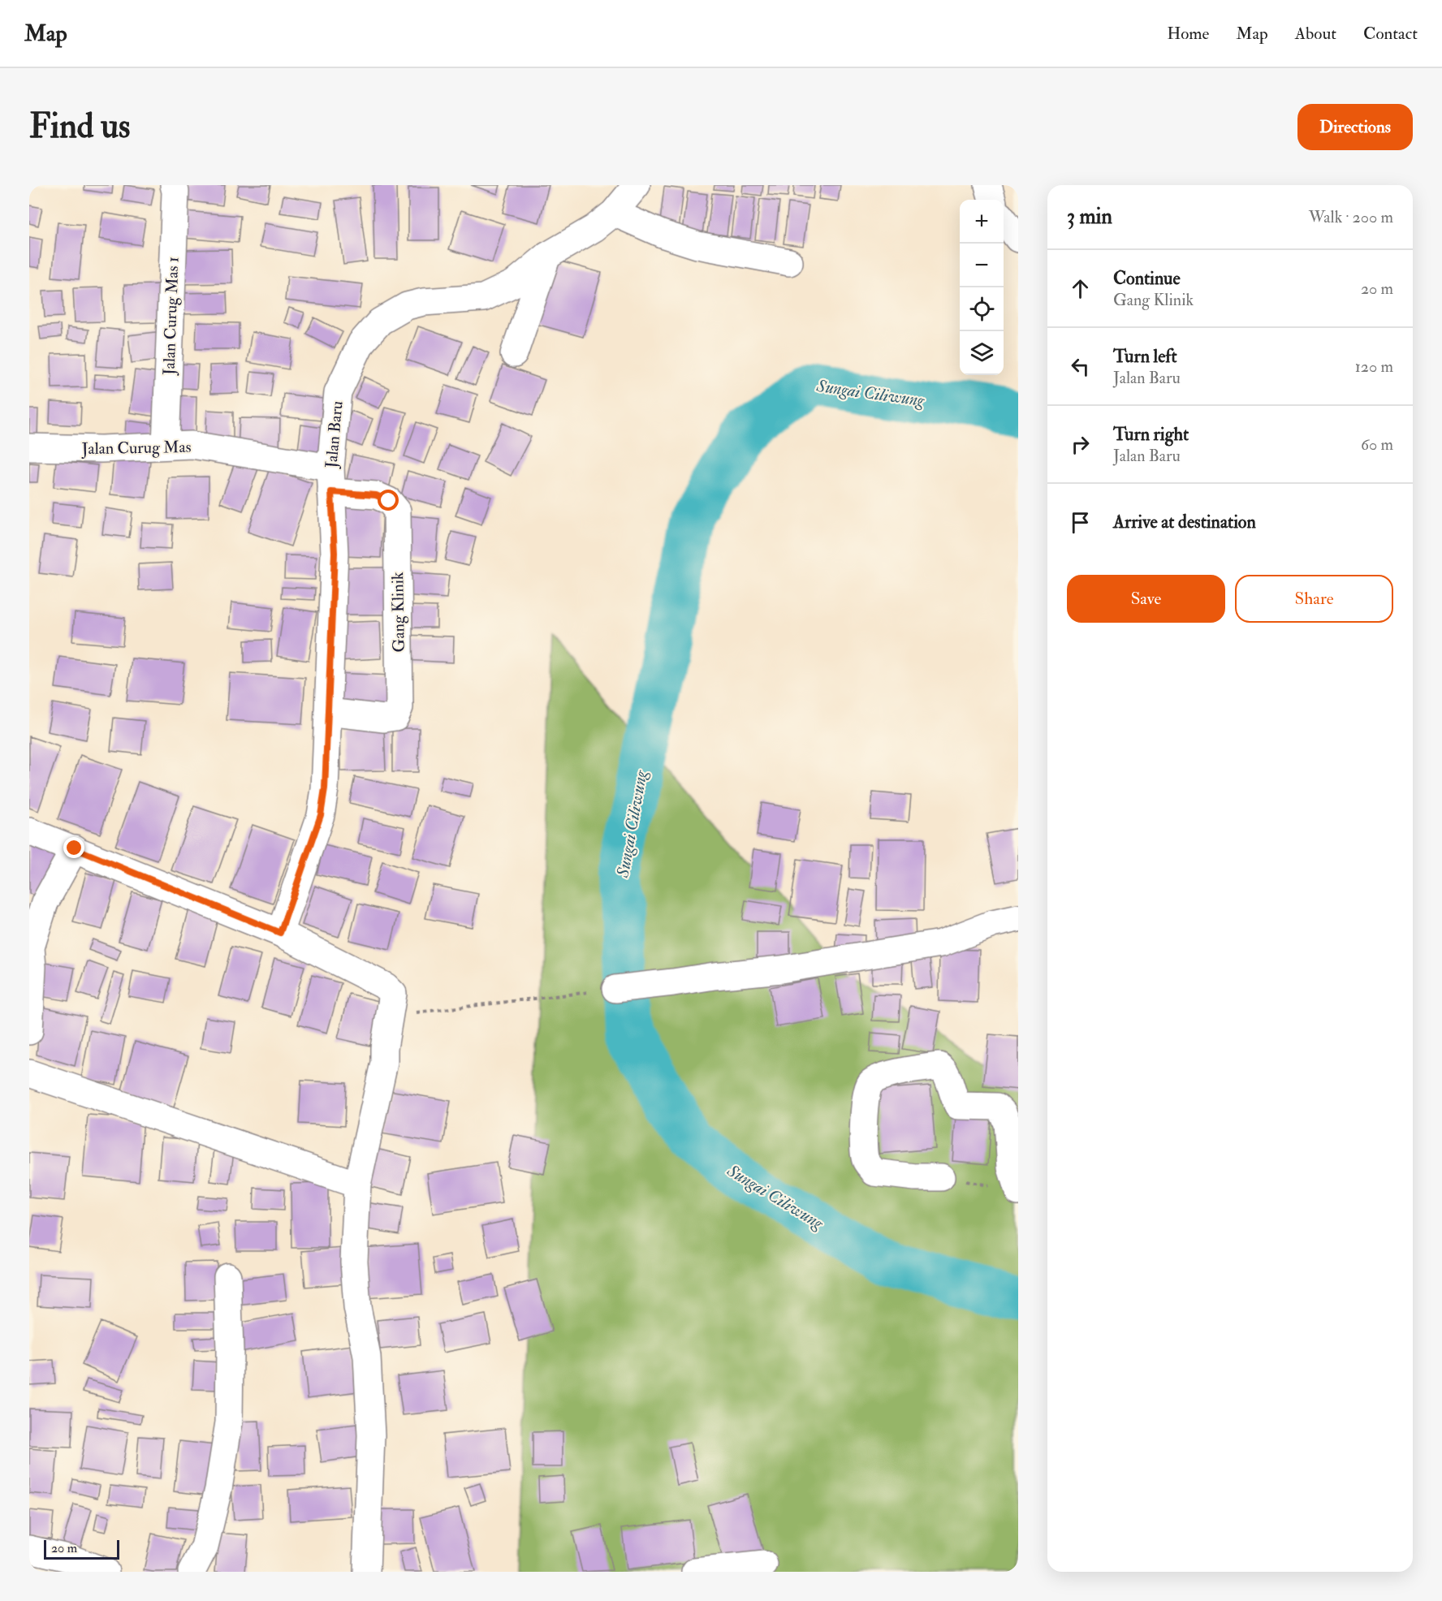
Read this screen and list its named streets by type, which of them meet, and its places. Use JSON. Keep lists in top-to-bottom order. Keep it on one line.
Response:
{"streets":{"street":["Jalan Curug Mas 1","Jalan Baru","Jalan Curug Mas","Gang Klinik"]},"crossings":[["Jalan Curug Mas 1","Jalan Curug Mas"],["Jalan Baru","Jalan Curug Mas"],["Jalan Baru","Gang Klinik"],["Jalan Curug Mas","Gang Klinik"]],"water":["Sungai Ciliwung"],"scale_bar":"20 m","page":{"header":"Map","nav":["Home","Map","About","Contact"],"buttons":["Directions",["Save","Share"]],"title":"Find us","heading":["3 min","Walk · 200 m"],"map_buttons":["+","−"],"list":[["Continue","Gang Klinik","20 m"],["Turn left","Jalan Baru","120 m"],["Turn right","Jalan Baru","60 m"],"Arrive at destination"],"scale":"20 m"}}
